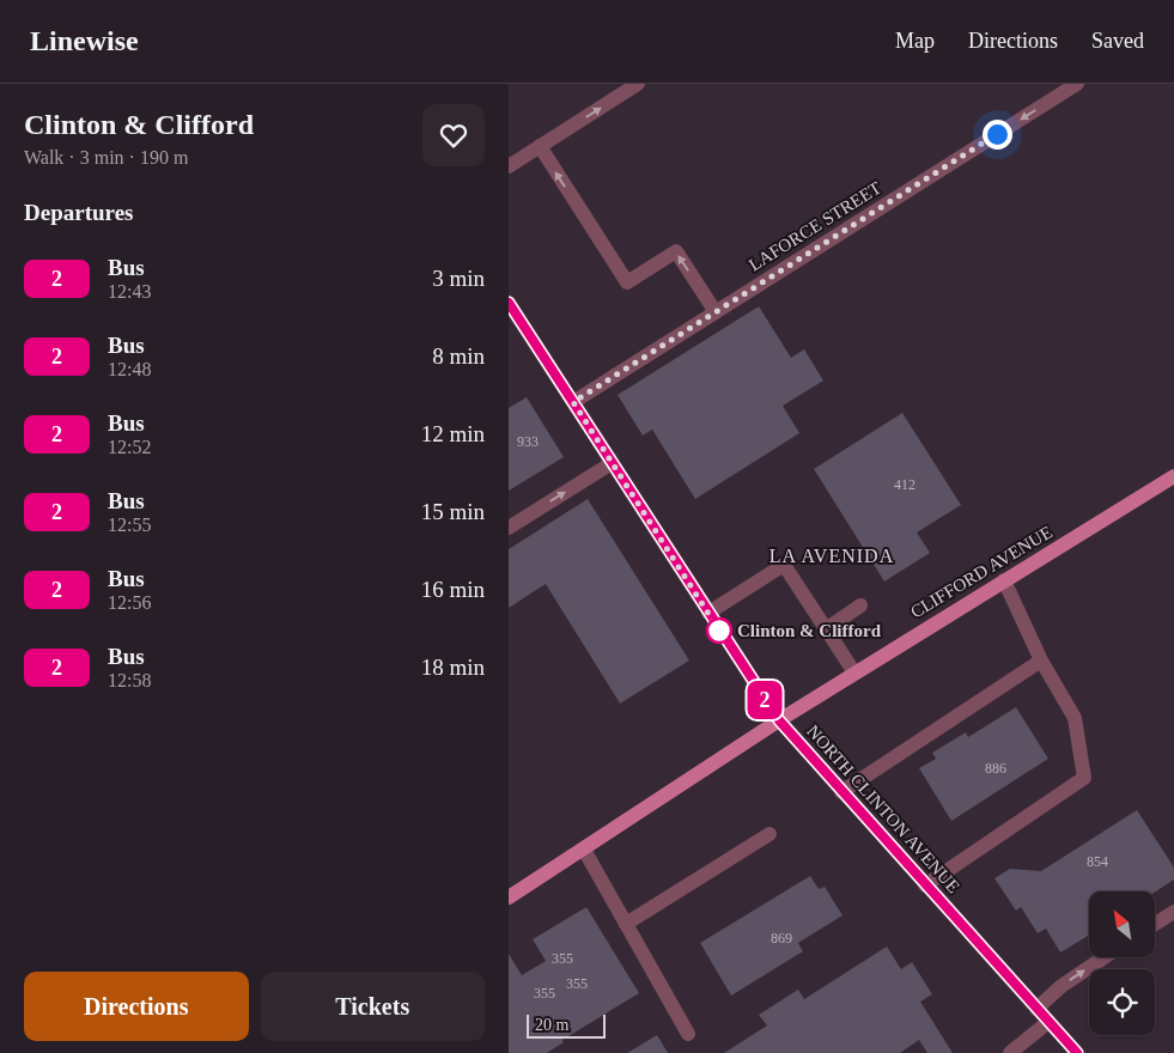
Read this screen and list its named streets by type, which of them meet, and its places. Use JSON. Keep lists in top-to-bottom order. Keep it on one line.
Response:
{"streets":{"main road":["CLIFFORD AVENUE"],"street":["LAFORCE STREET","NORTH CLINTON AVENUE"]},"crossings":[["LAFORCE STREET","NORTH CLINTON AVENUE"],["CLIFFORD AVENUE","NORTH CLINTON AVENUE"]],"one_way":["LAFORCE STREET"],"districts":["LA AVENIDA"],"places":["Clinton & Clifford"],"lines":["bus line 2"],"house_numbers":["933","412","886","854","869","355","355","355"],"scale_bar":"20 m","north":"top left","page":{"header":"Linewise","nav":["Map","Directions","Saved"],"heading":[["Clinton & Clifford","Walk · 3 min · 190 m"],"Departures"],"on_map":"2","list":[{"mark":"2","name":"Bus","note":"12:43","value":"3 min"},{"mark":"2","name":"Bus","note":"12:48","value":"8 min"},{"mark":"2","name":"Bus","note":"12:52","value":"12 min"},{"mark":"2","name":"Bus","note":"12:55","value":"15 min"},{"mark":"2","name":"Bus","note":"12:56","value":"16 min"},{"mark":"2","name":"Bus","note":"12:58","value":"18 min"}],"buttons":["Directions","Tickets"],"scale":"20 m"}}
